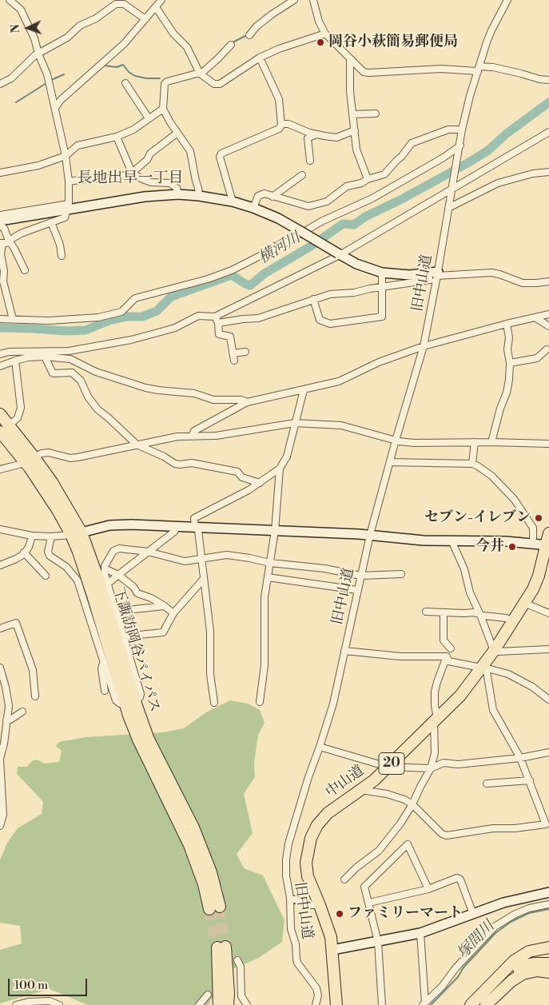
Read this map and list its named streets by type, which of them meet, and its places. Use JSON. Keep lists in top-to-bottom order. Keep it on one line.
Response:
{"streets":{"highway":["下諏訪岡谷バイパス","20","中山道"],"street":["旧中山道"]},"districts":["長地出早一丁目"],"water":["横河川","塚間川"],"places":["岡谷小萩簡易郵便局","セブン-イレブン","今井","ファミリーマート"],"scale_bar":"100 m","north":"left"}
